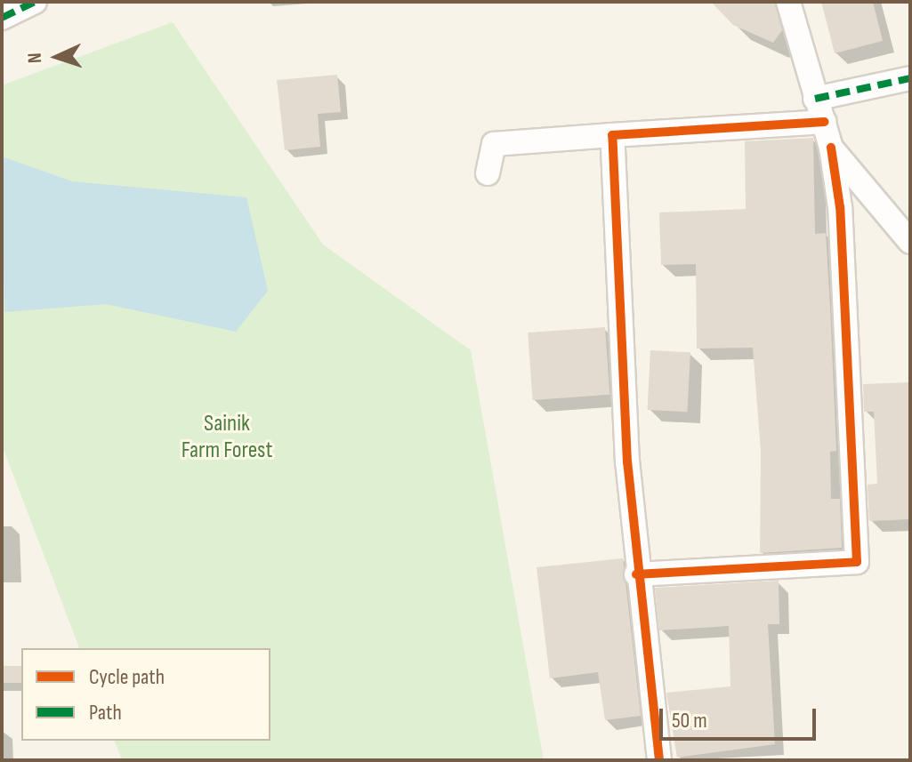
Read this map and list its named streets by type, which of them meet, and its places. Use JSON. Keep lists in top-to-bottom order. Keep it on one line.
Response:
{"parks":["Sainik Farm Forest"],"legend":["Cycle path","Path"],"scale_bar":"50 m","north":"left"}
